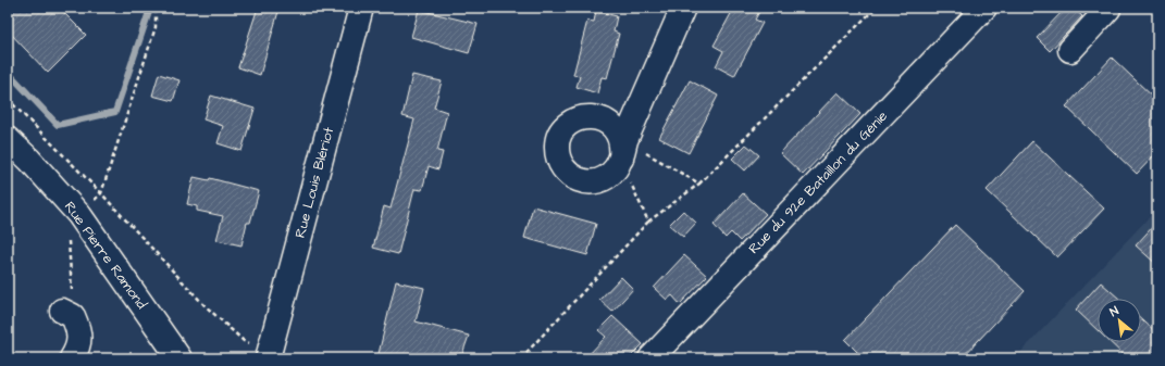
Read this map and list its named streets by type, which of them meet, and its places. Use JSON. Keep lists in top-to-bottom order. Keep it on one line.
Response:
{"streets":{"street":["Rue Louis Blériot","Rue du 92e Bataillon du Génie","Rue Pierre Ramond"]},"north":"top left"}
